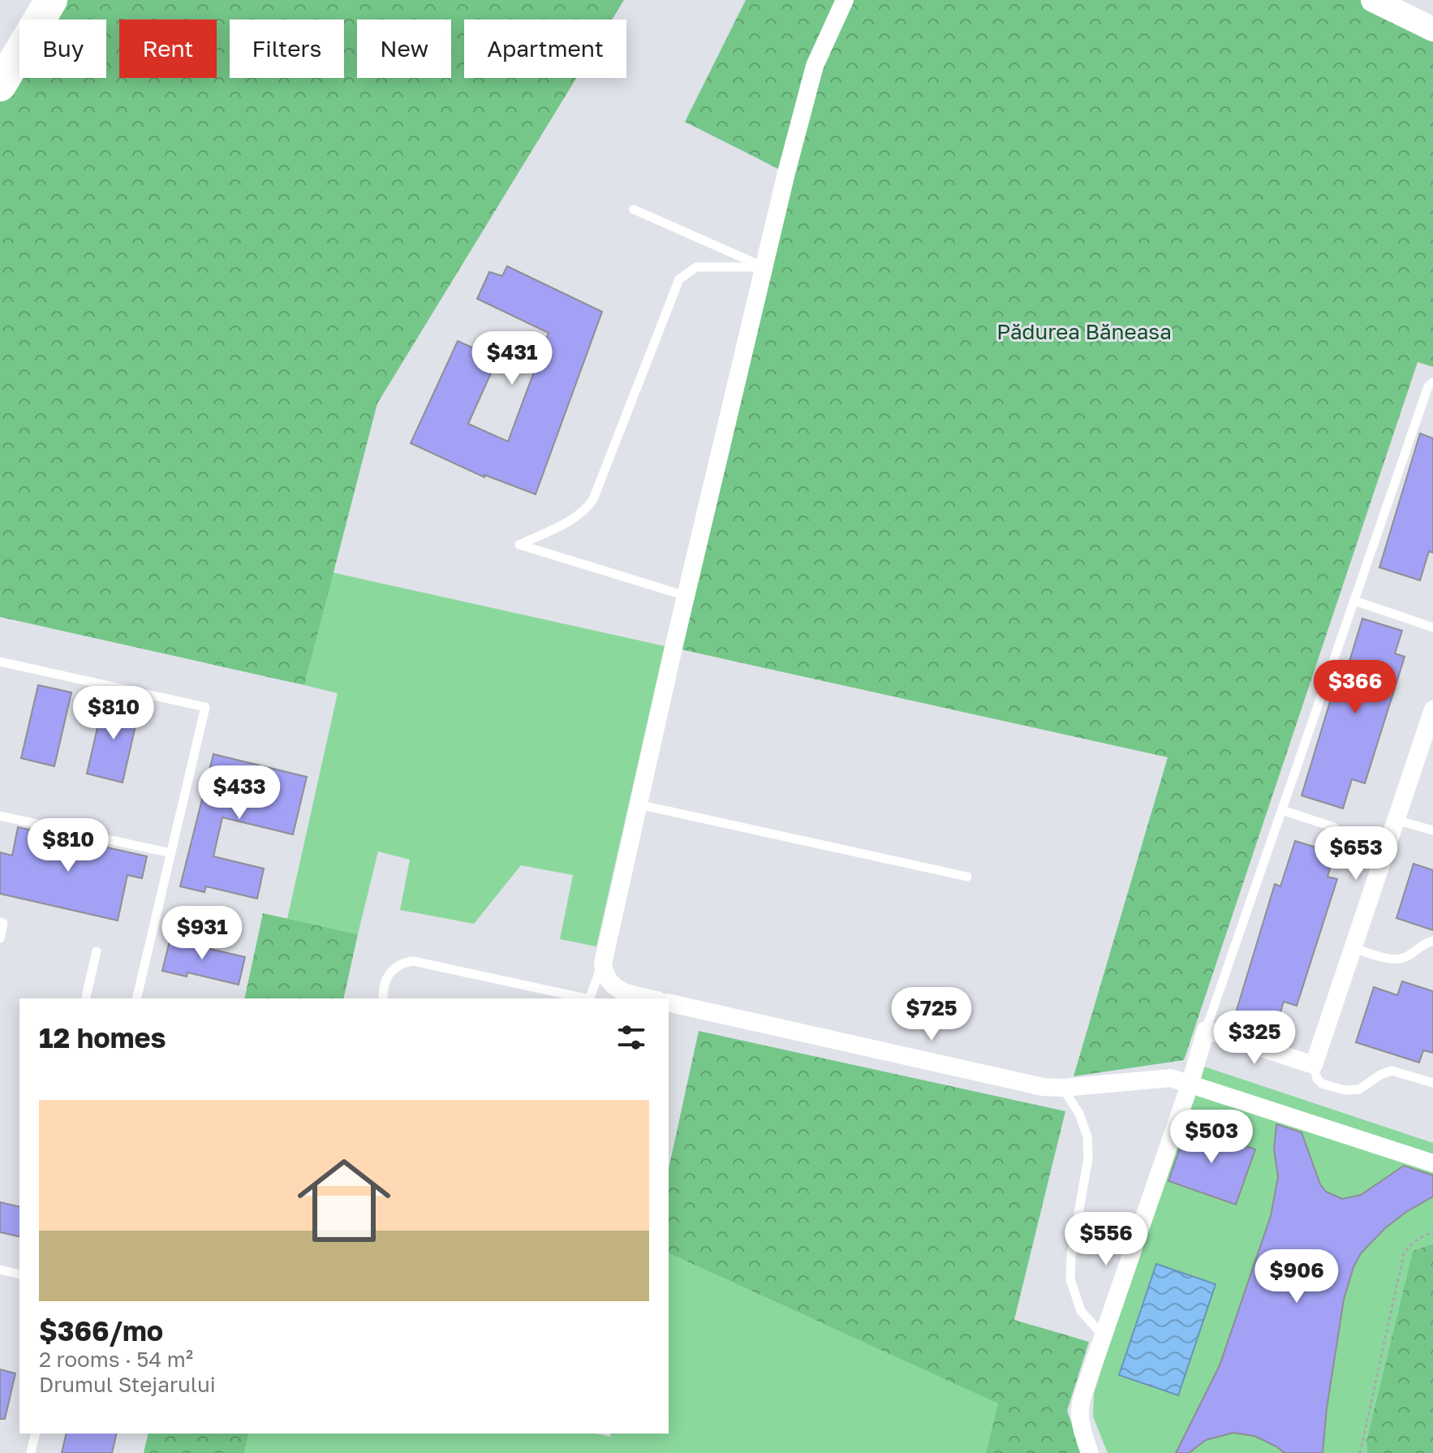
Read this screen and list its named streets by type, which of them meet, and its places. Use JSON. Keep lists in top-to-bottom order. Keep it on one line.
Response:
{"parks":["Pădurea Băneasa"],"page":{"chip":["Buy","Rent","Filters","New","Apartment"],"price":["$431","$366","$810","$433","$810","$653","$931","$725","$325","$503","$556","$906"],"heading":"12 homes","list":[{"name":"$366/mo","note":"2 rooms · 54 m² · Drumul Stejarului"}]}}
